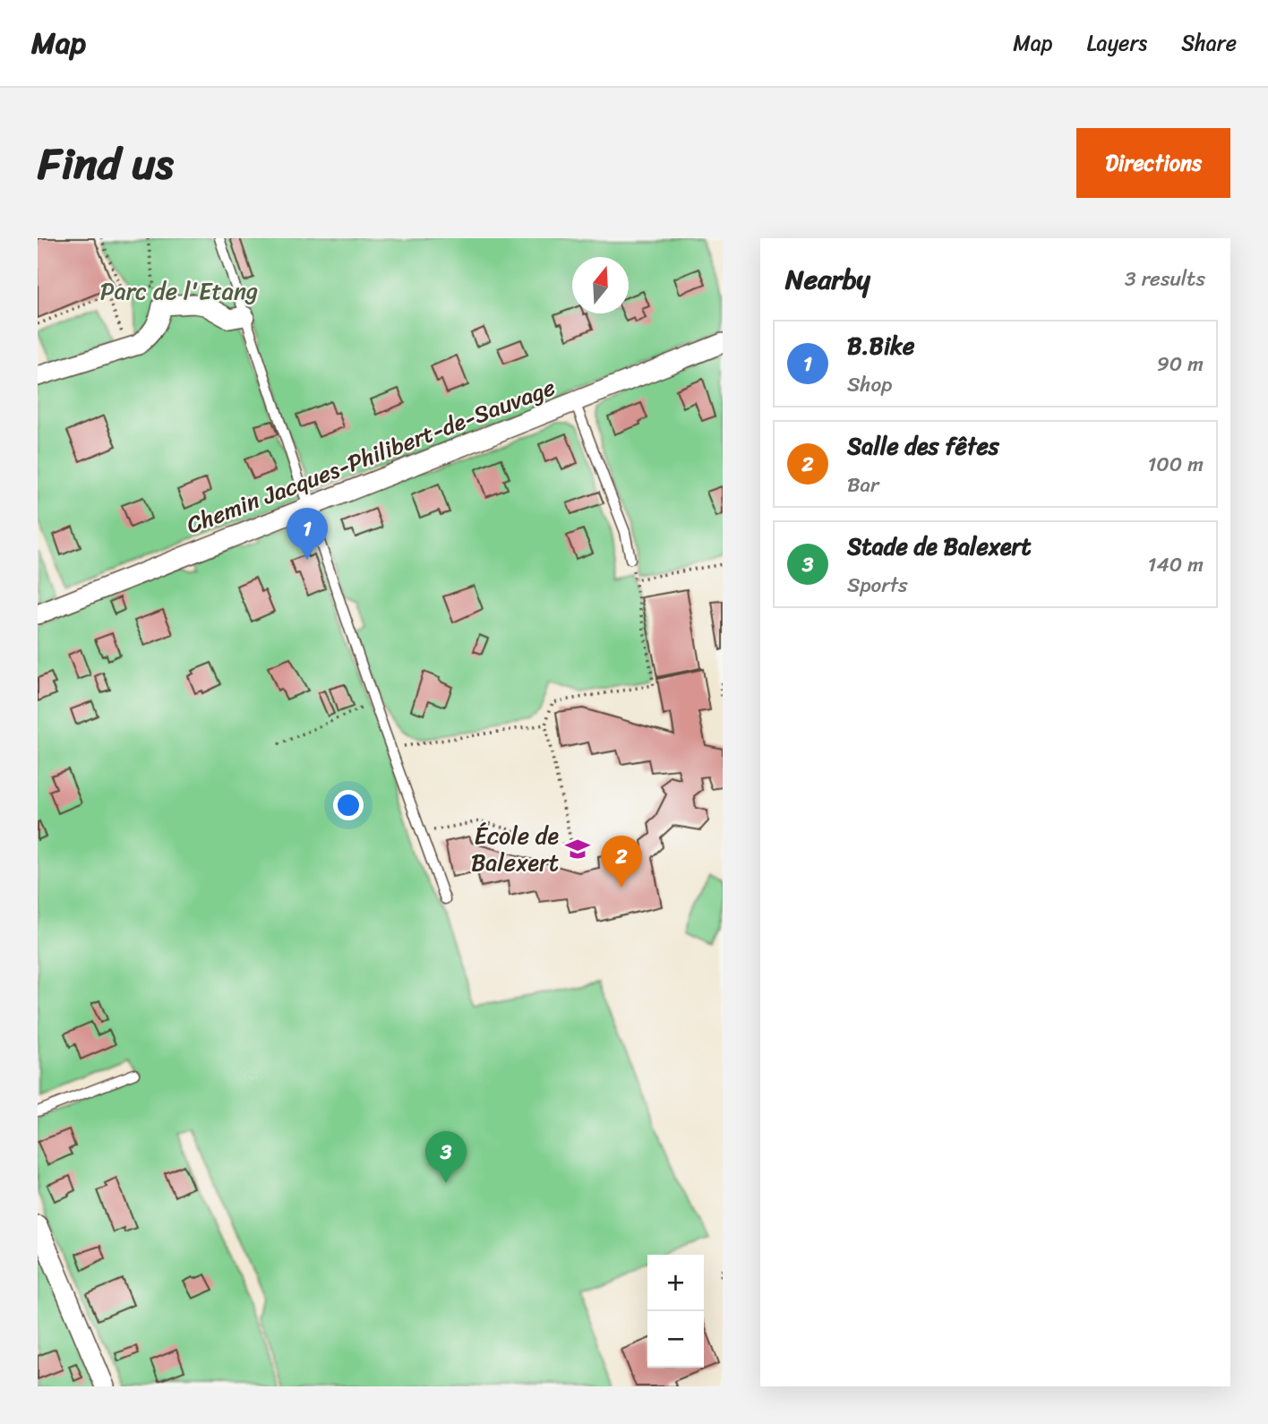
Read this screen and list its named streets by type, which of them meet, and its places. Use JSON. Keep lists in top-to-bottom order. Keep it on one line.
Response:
{"streets":{"street":["Chemin Jacques-Philibert-de-Sauvage"]},"parks":["Parc de l'Etang"],"places":{"school or university":["École de Balexert"]},"north":"top","page":{"header":"Map","nav":["Map","Layers","Share"],"title":"Find us","buttons":"Directions","heading":["Nearby","3 results"],"list":[{"mark":"1","name":"B.Bike","note":"Shop","value":"90 m"},{"mark":"2","name":"Salle des fêtes","note":"Bar","value":"100 m"},{"mark":"3","name":"Stade de Balexert","note":"Sports","value":"140 m"}],"pins":["1","2","3"],"map_buttons":["+","−"]}}
